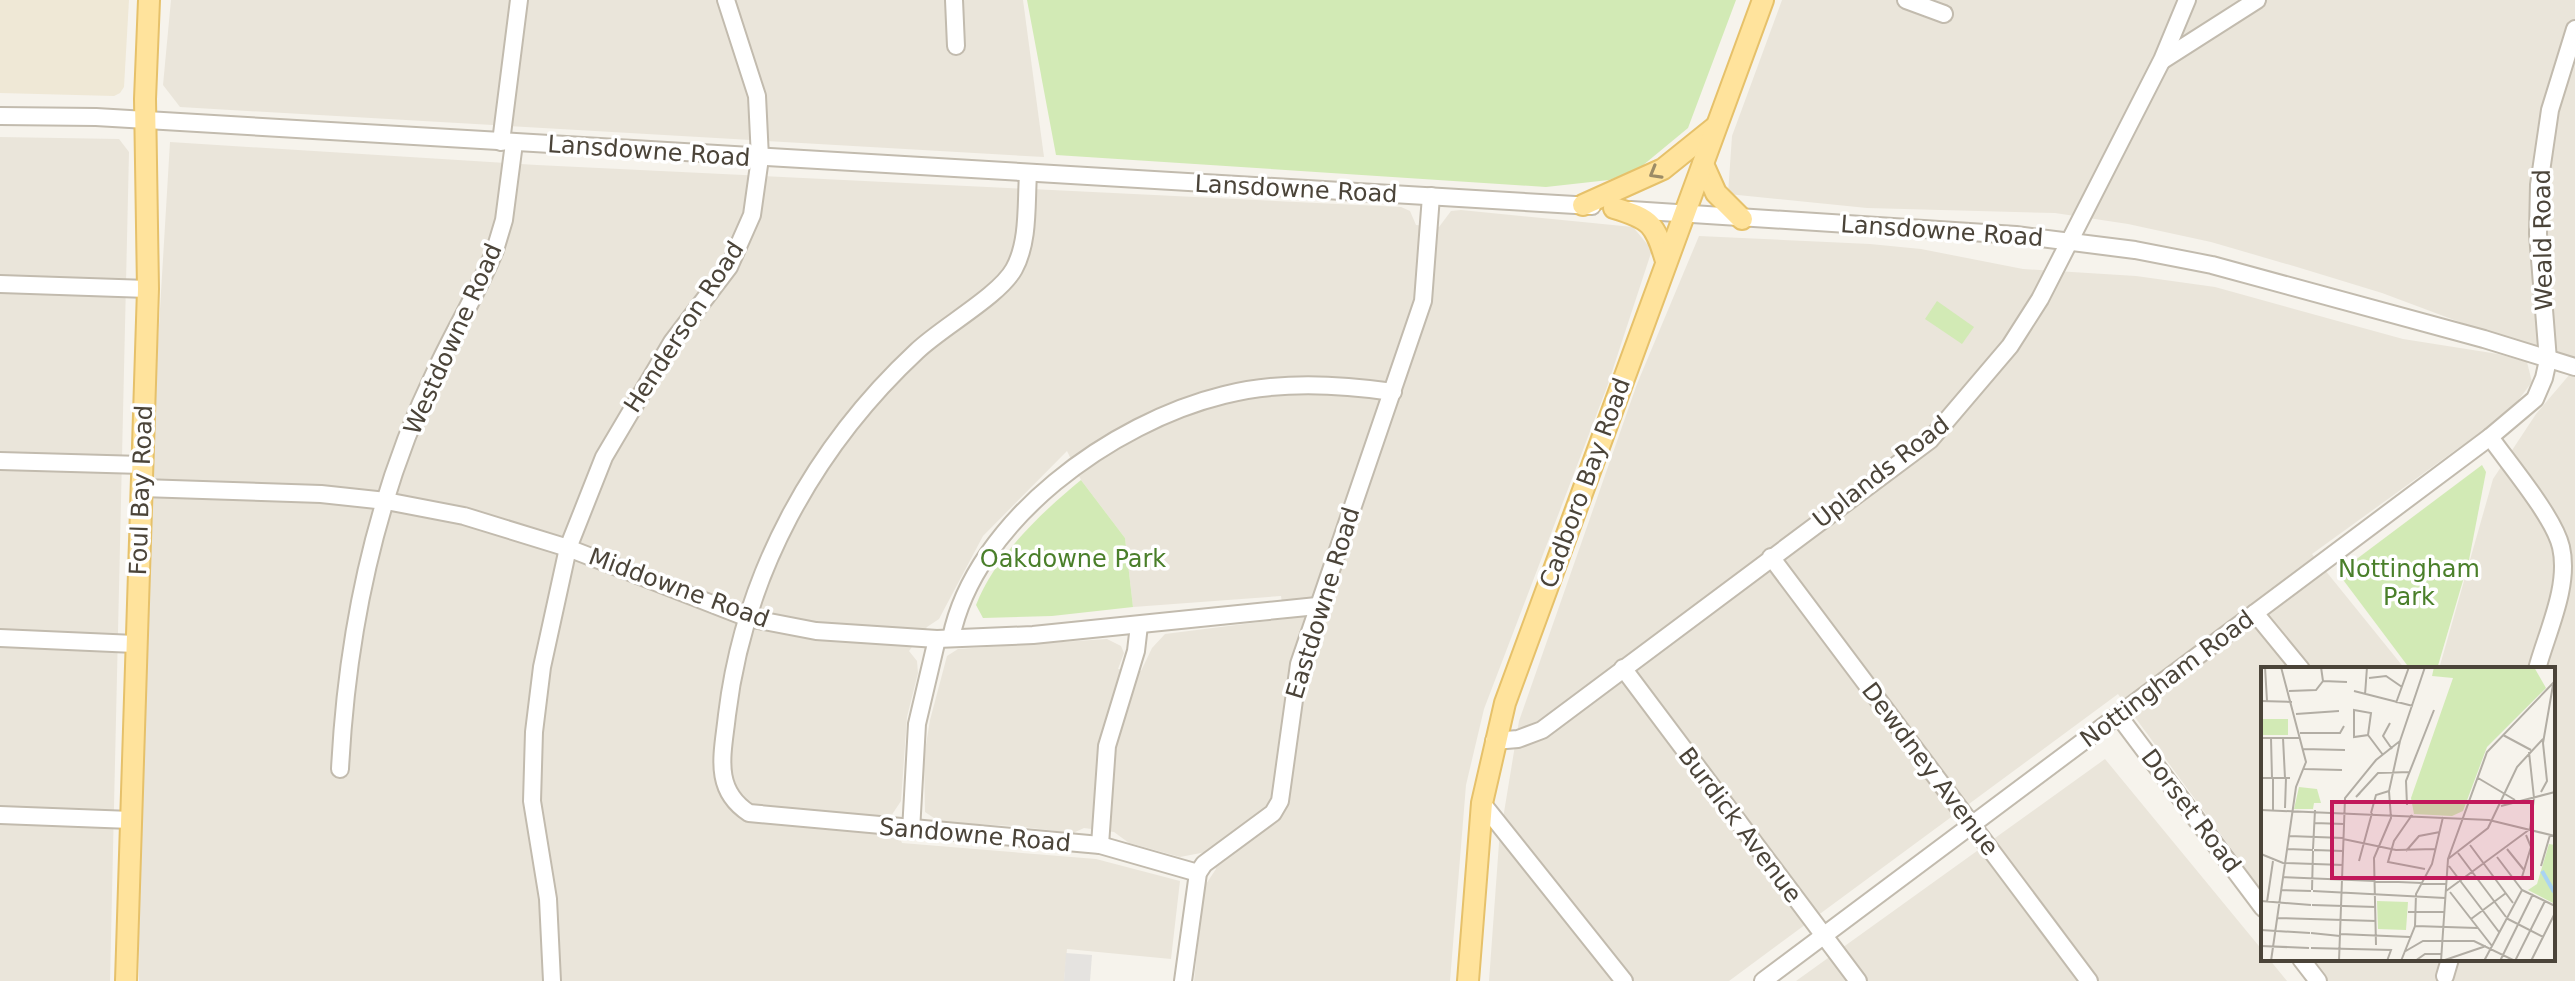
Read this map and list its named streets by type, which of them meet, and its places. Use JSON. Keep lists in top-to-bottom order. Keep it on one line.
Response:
{"streets":{"main road":["Cadboro Bay Road","Foul Bay Road"],"street":["Lansdowne Road","Weald Road","Henderson Road","Westdowne Road","Uplands Road","Middowne Road","Eastdowne Road","Nottingham Road","Dewdney Avenue","Dorset Road","Burdick Avenue","Sandowne Road"]},"crossings":[["Lansdowne Road","Weald Road"],["Lansdowne Road","Henderson Road"],["Lansdowne Road","Westdowne Road"],["Lansdowne Road","Uplands Road"],["Lansdowne Road","Cadboro Bay Road"],["Lansdowne Road","Foul Bay Road"],["Lansdowne Road","Eastdowne Road"],["Lansdowne Road","Nottingham Road"],["Weald Road","Nottingham Road"],["Henderson Road","Middowne Road"],["Westdowne Road","Middowne Road"],["Uplands Road","Cadboro Bay Road"],["Uplands Road","Dewdney Avenue"],["Uplands Road","Burdick Avenue"],["Foul Bay Road","Middowne Road"],["Middowne Road","Eastdowne Road"],["Middowne Road","Sandowne Road"],["Eastdowne Road","Sandowne Road"],["Nottingham Road","Dewdney Avenue"],["Nottingham Road","Dorset Road"],["Nottingham Road","Burdick Avenue"]],"parks":["Oakdowne Park","Nottingham Park"]}
